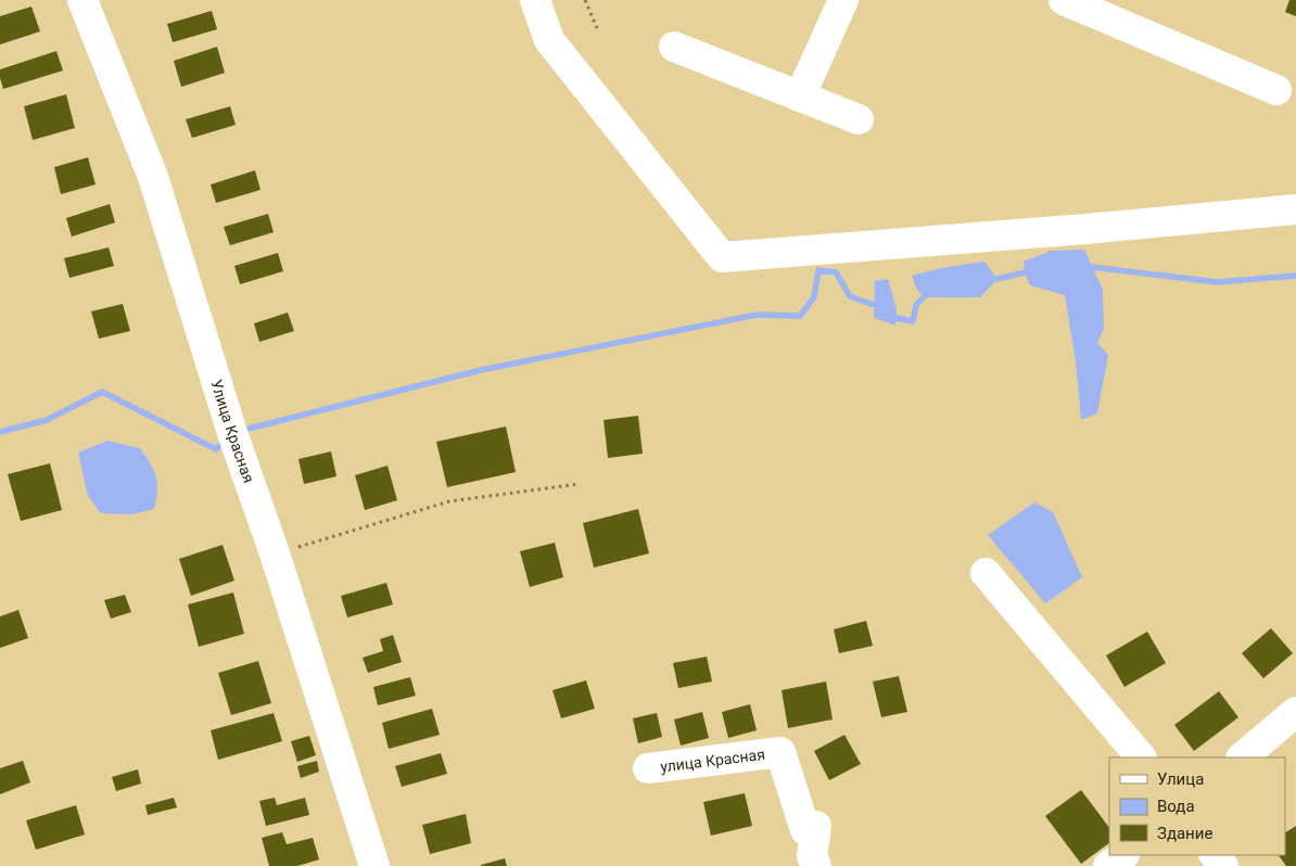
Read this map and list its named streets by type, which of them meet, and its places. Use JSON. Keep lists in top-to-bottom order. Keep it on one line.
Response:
{"streets":{"street":["Улица Красная","улица Красная"]},"legend":["Улица","Вода","Здание"]}
